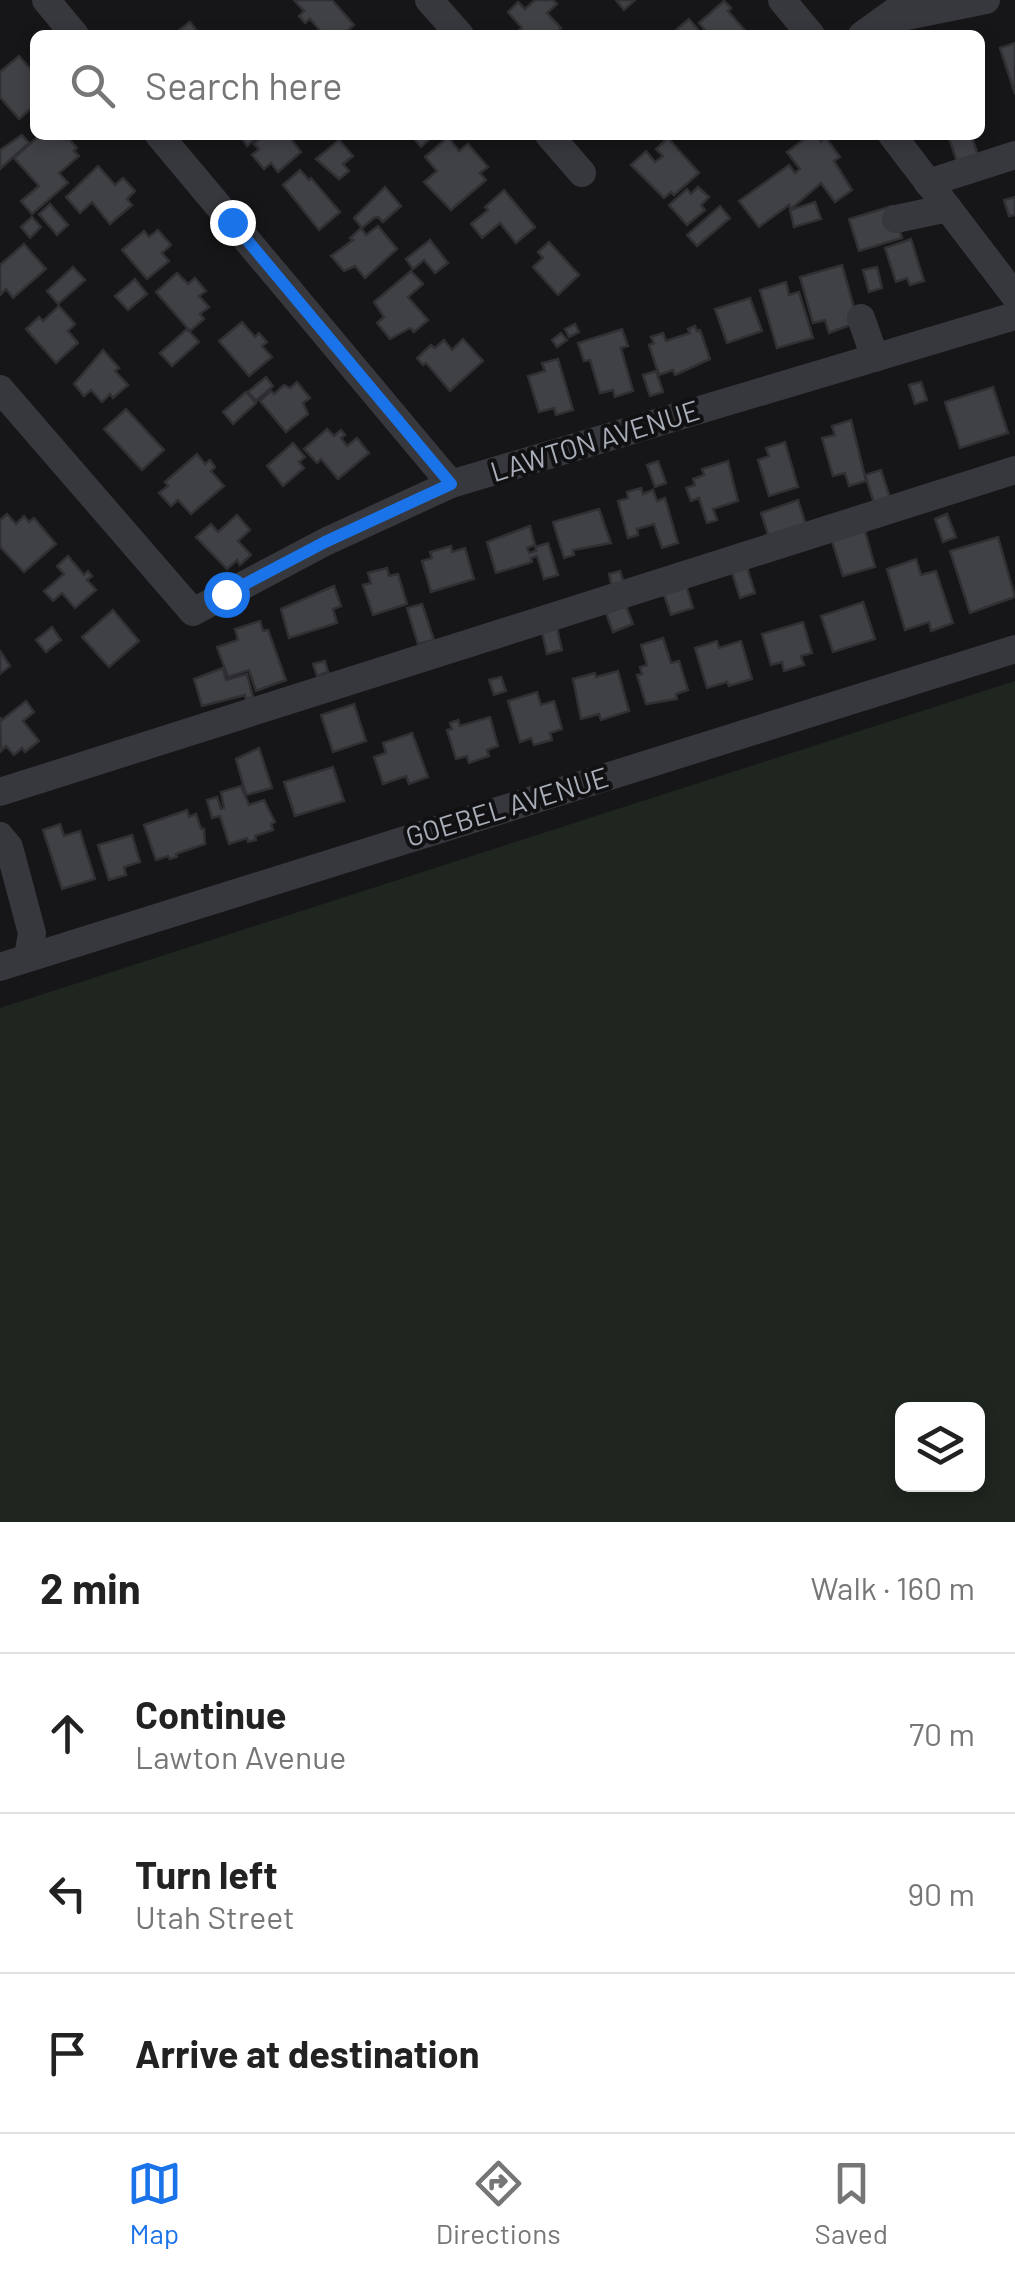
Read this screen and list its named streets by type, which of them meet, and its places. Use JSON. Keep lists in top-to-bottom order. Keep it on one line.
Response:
{"streets":{"street":["LAWTON AVENUE","GOEBEL AVENUE"]},"page":{"search":"Search here","heading":["2 min","Walk · 160 m"],"list":[["Continue","Lawton Avenue","70 m"],["Turn left","Utah Street","90 m"],"Arrive at destination"],"nav":["Map","Directions","Saved"]}}
